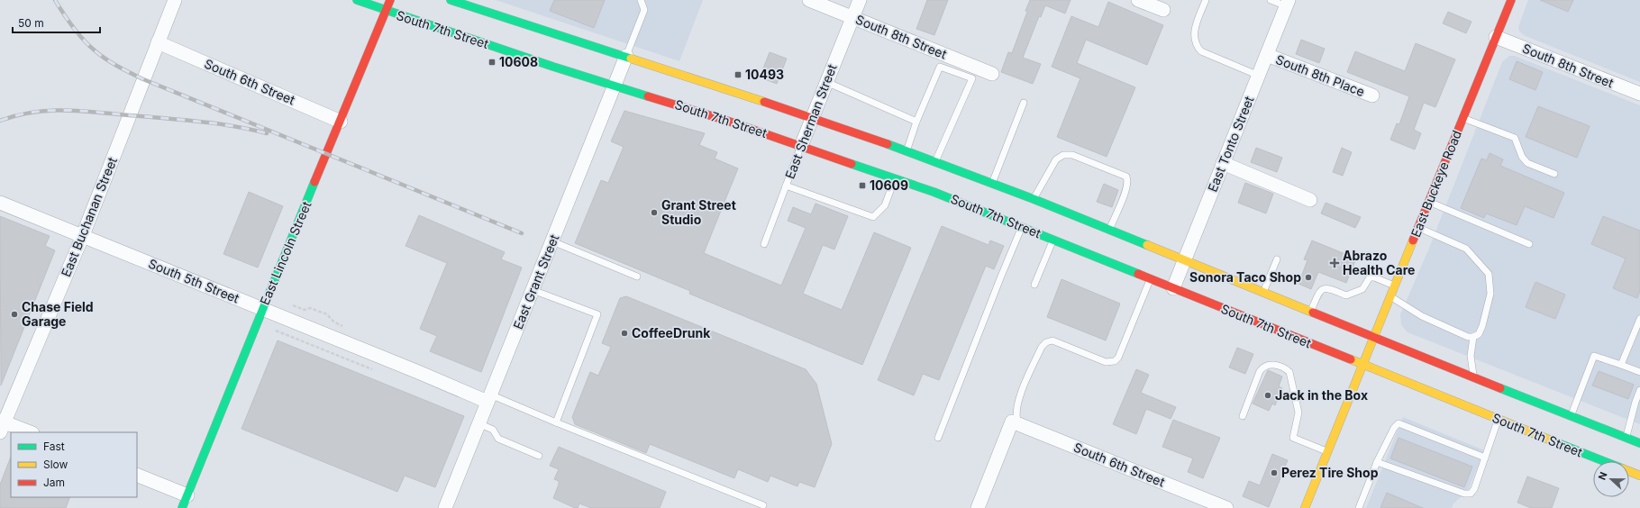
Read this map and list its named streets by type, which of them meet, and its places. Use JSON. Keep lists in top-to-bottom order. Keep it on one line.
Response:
{"streets":{"main road":["South 7th Street","East Buckeye Road","East Lincoln Street"],"street":["South 8th Street","South 8th Place","South 6th Street","East Sherman Street","East Tonto Street","East Buchanan Street","South 5th Street","East Grant Street"]},"crossings":[["South 7th Street","East Sherman Street"],["South 7th Street","East Tonto Street"],["South 7th Street","East Buckeye Road"],["South 7th Street","East Lincoln Street"],["South 7th Street","East Grant Street"],["South 8th Street","East Sherman Street"],["South 8th Street","East Buckeye Road"],["South 8th Place","East Tonto Street"],["South 6th Street","East Buchanan Street"],["South 6th Street","East Lincoln Street"],["East Buchanan Street","South 5th Street"],["East Lincoln Street","South 5th Street"],["South 5th Street","East Grant Street"]],"places":{"transit":["10608","10493","10609"],"other":["Grant Street Studio","Sonora Taco Shop","Chase Field Garage","CoffeeDrunk","Jack in the Box","Perez Tire Shop"],"health":["Abrazo Health Care"]},"legend":["Fast","Slow","Jam"],"scale_bar":"50 m","north":"left"}
